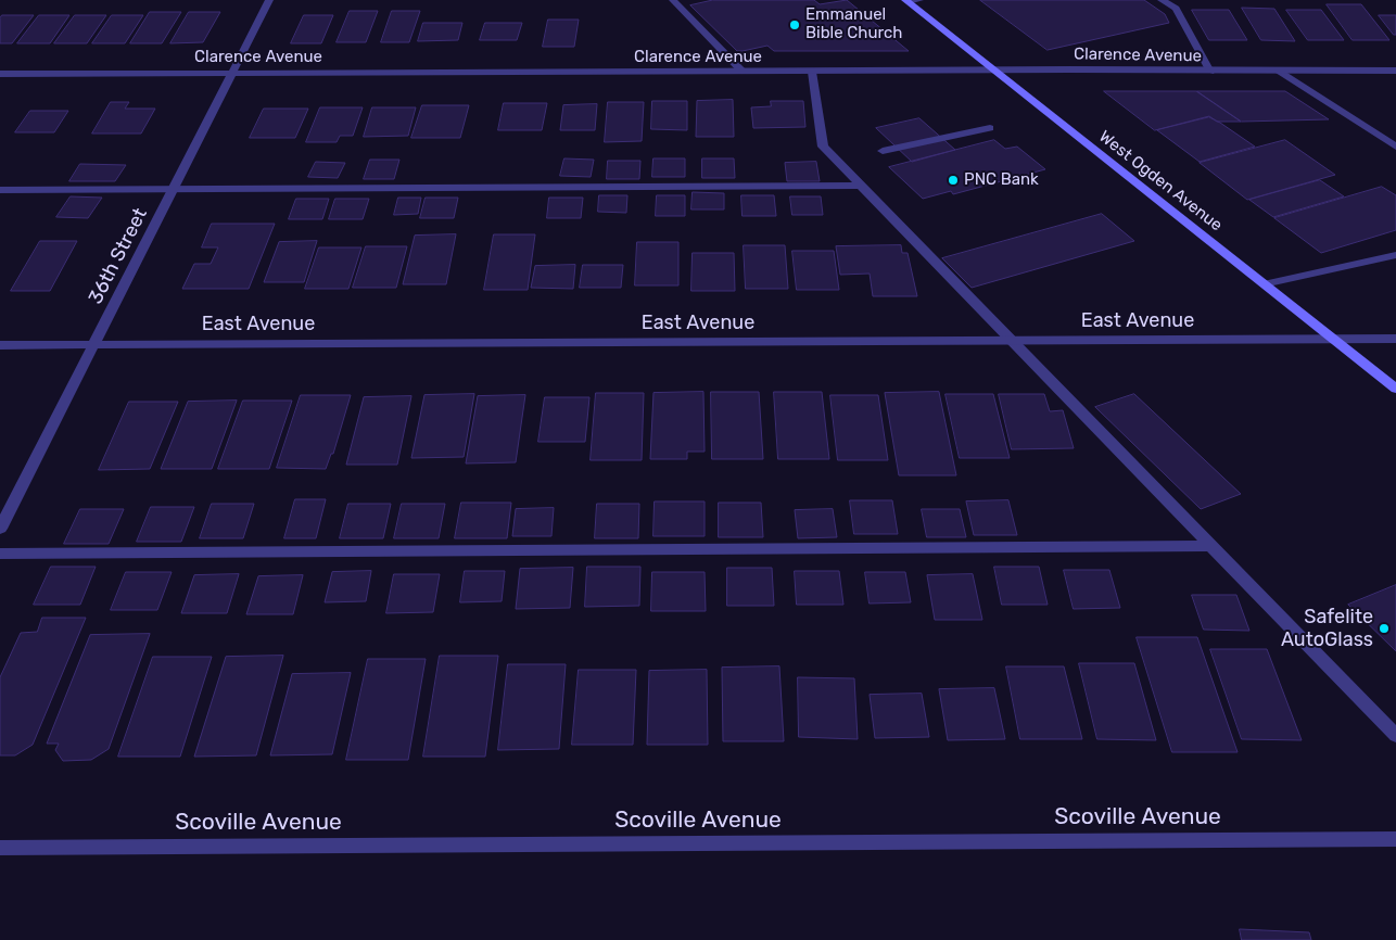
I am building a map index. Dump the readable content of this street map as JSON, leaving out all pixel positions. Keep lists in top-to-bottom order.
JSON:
{
  "streets": {
    "main road": ["West Ogden Avenue"],
    "street": [
      "Clarence Avenue",
      "36th Street",
      "East Avenue",
      "Scoville Avenue"
    ]
  },
  "crossings": [
    ["Clarence Avenue", "West Ogden Avenue"],
    ["Clarence Avenue", "36th Street"],
    ["West Ogden Avenue", "East Avenue"],
    ["36th Street", "East Avenue"]
  ],
  "places": ["Emmanuel Bible Church", "PNC Bank", "Safelite AutoGlass"]
}
